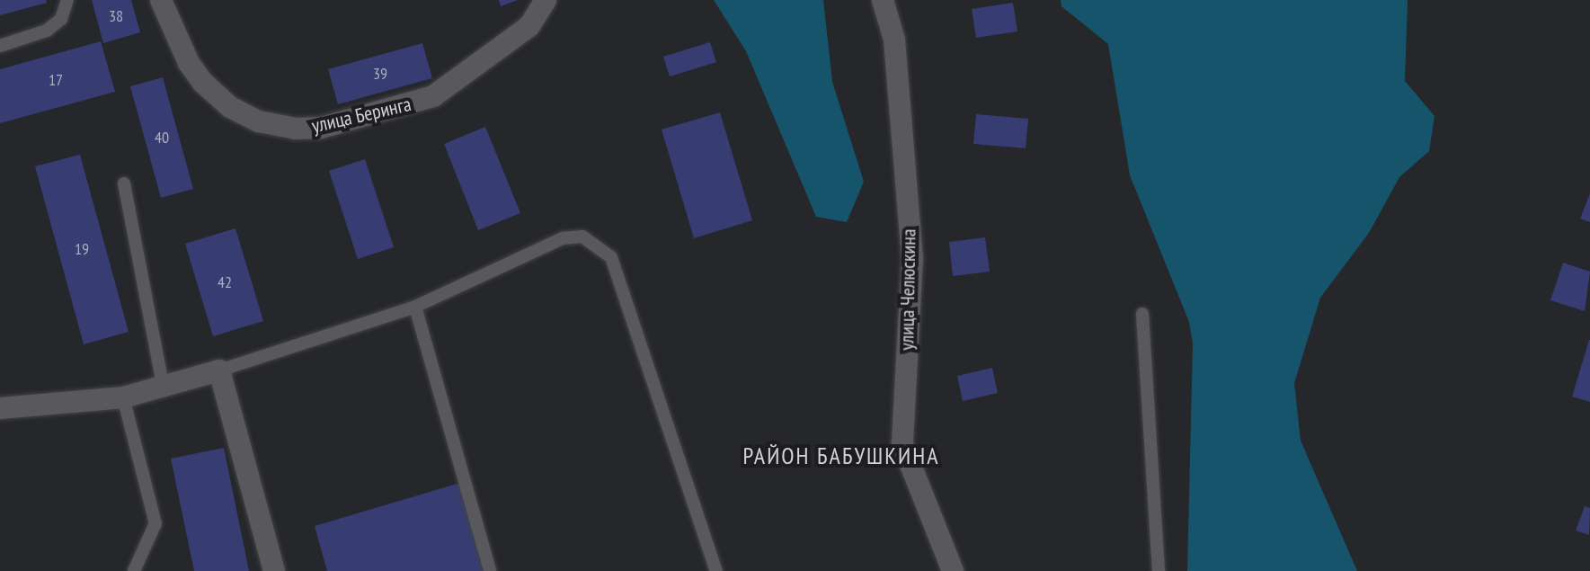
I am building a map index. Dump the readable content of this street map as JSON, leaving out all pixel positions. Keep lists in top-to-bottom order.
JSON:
{
  "streets": {
    "street": ["улица Беринга", "улица Челюскина"]
  },
  "districts": ["РАЙОН БАБУШКИНА"],
  "house_numbers": [
    "38",
    "39",
    "17",
    "40",
    "19",
    "42"
  ]
}
